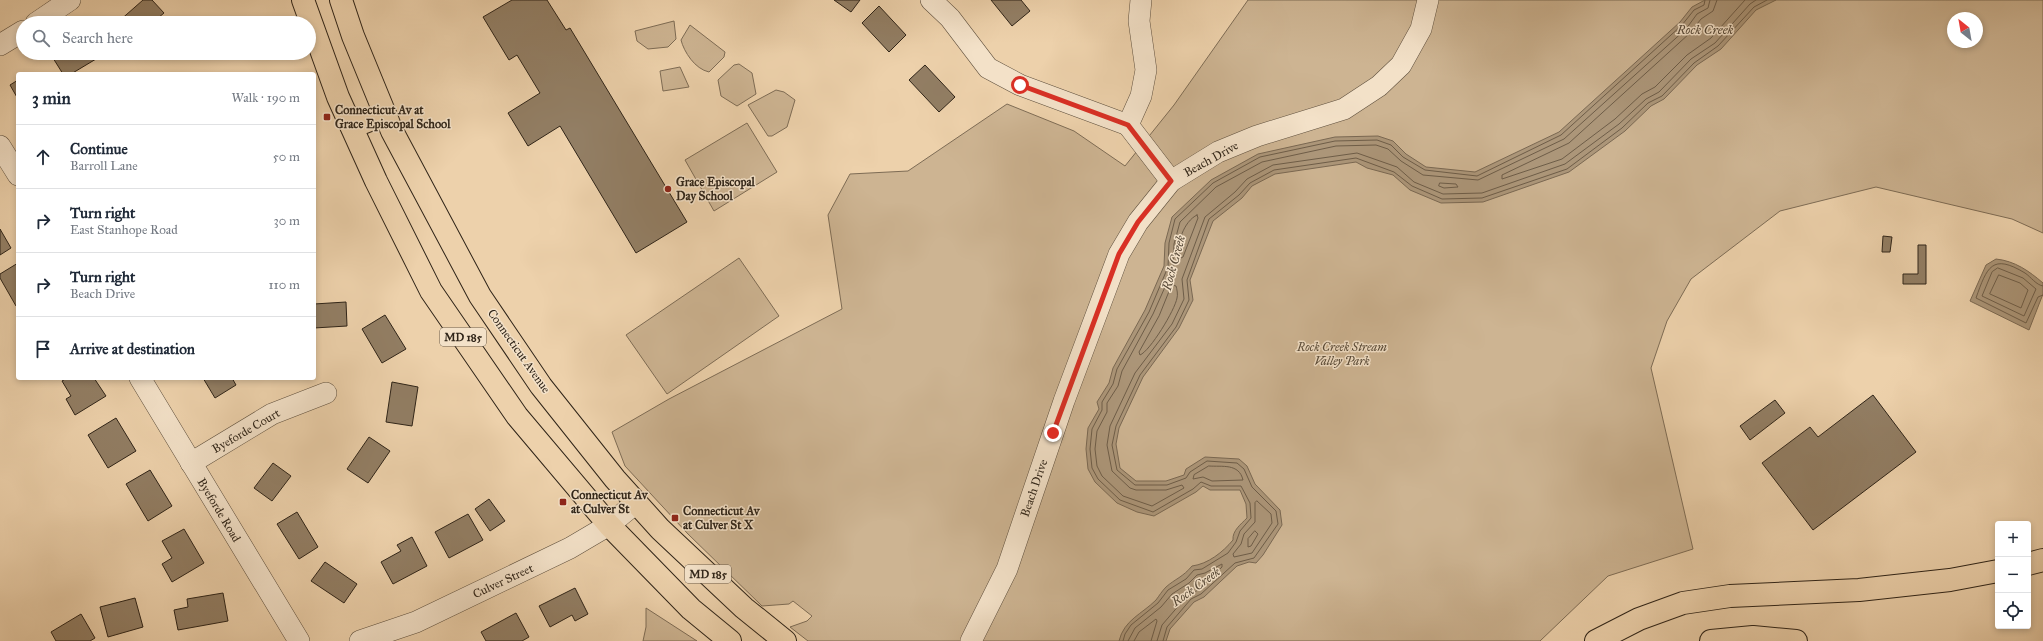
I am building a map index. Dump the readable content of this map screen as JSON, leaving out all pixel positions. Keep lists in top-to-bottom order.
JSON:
{
  "streets": {
    "main road": ["MD 185", "Connecticut Avenue"],
    "street": [
      "Beach Drive",
      "Byeforde Court",
      "Byeforde Road",
      "Culver Street"
    ]
  },
  "crossings": [
    ["MD 185", "Culver Street"],
    ["Connecticut Avenue", "Culver Street"],
    ["Byeforde Court", "Byeforde Road"]
  ],
  "water": ["Rock Creek"],
  "parks": ["Rock Creek Stream Valley Park"],
  "places": {
    "transit": ["Connecticut Av at Grace Episcopal School", "Connecticut Av at Culver St", "Connecticut Av at Culver St X"],
    "other": ["Grace Episcopal Day School"]
  },
  "north": "top left",
  "page": {
    "search": "Search here",
    "heading": ["3 min", "Walk · 190 m"],
    "list": [
      ["Continue", "Barroll Lane", "50 m"],
      ["Turn right", "East Stanhope Road", "30 m"],
      ["Turn right", "Beach Drive", "110 m"],
      "Arrive at destination"
    ],
    "map_buttons": ["+", "−"]
  }
}
